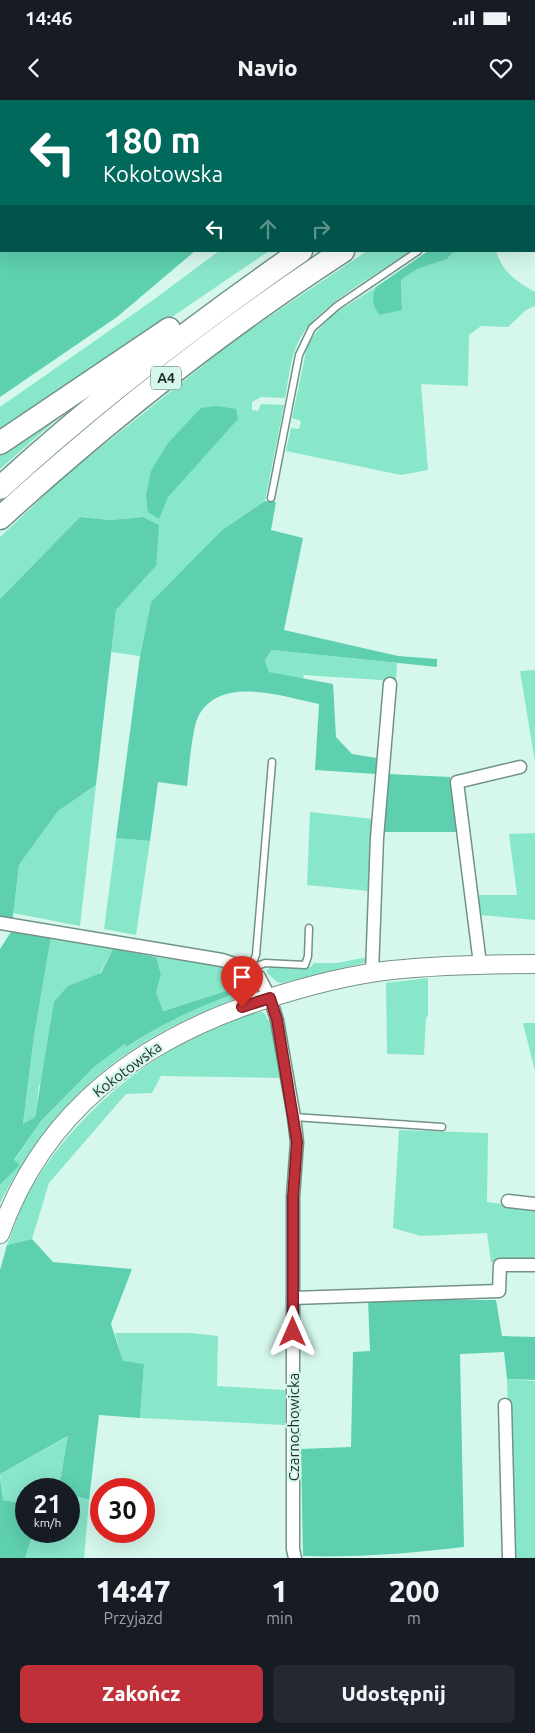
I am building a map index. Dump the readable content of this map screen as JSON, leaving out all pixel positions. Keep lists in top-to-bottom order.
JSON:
{
  "streets": {
    "highway": ["A4"],
    "street": ["Kokotowska", "Czarnochowicka"]
  },
  "crossings": [
    ["Kokotowska", "Czarnochowicka"]
  ],
  "page": {
    "status": "14:46",
    "header": "Navio",
    "turn": ["180 m", "Kokotowska"],
    "speed": "21 km/h",
    "limit": "30",
    "eta": [
      "14:47",
      "Przyjazd",
      "1",
      "min",
      "200",
      "m"
    ],
    "buttons": ["Zakończ", "Udostępnij"]
  }
}
